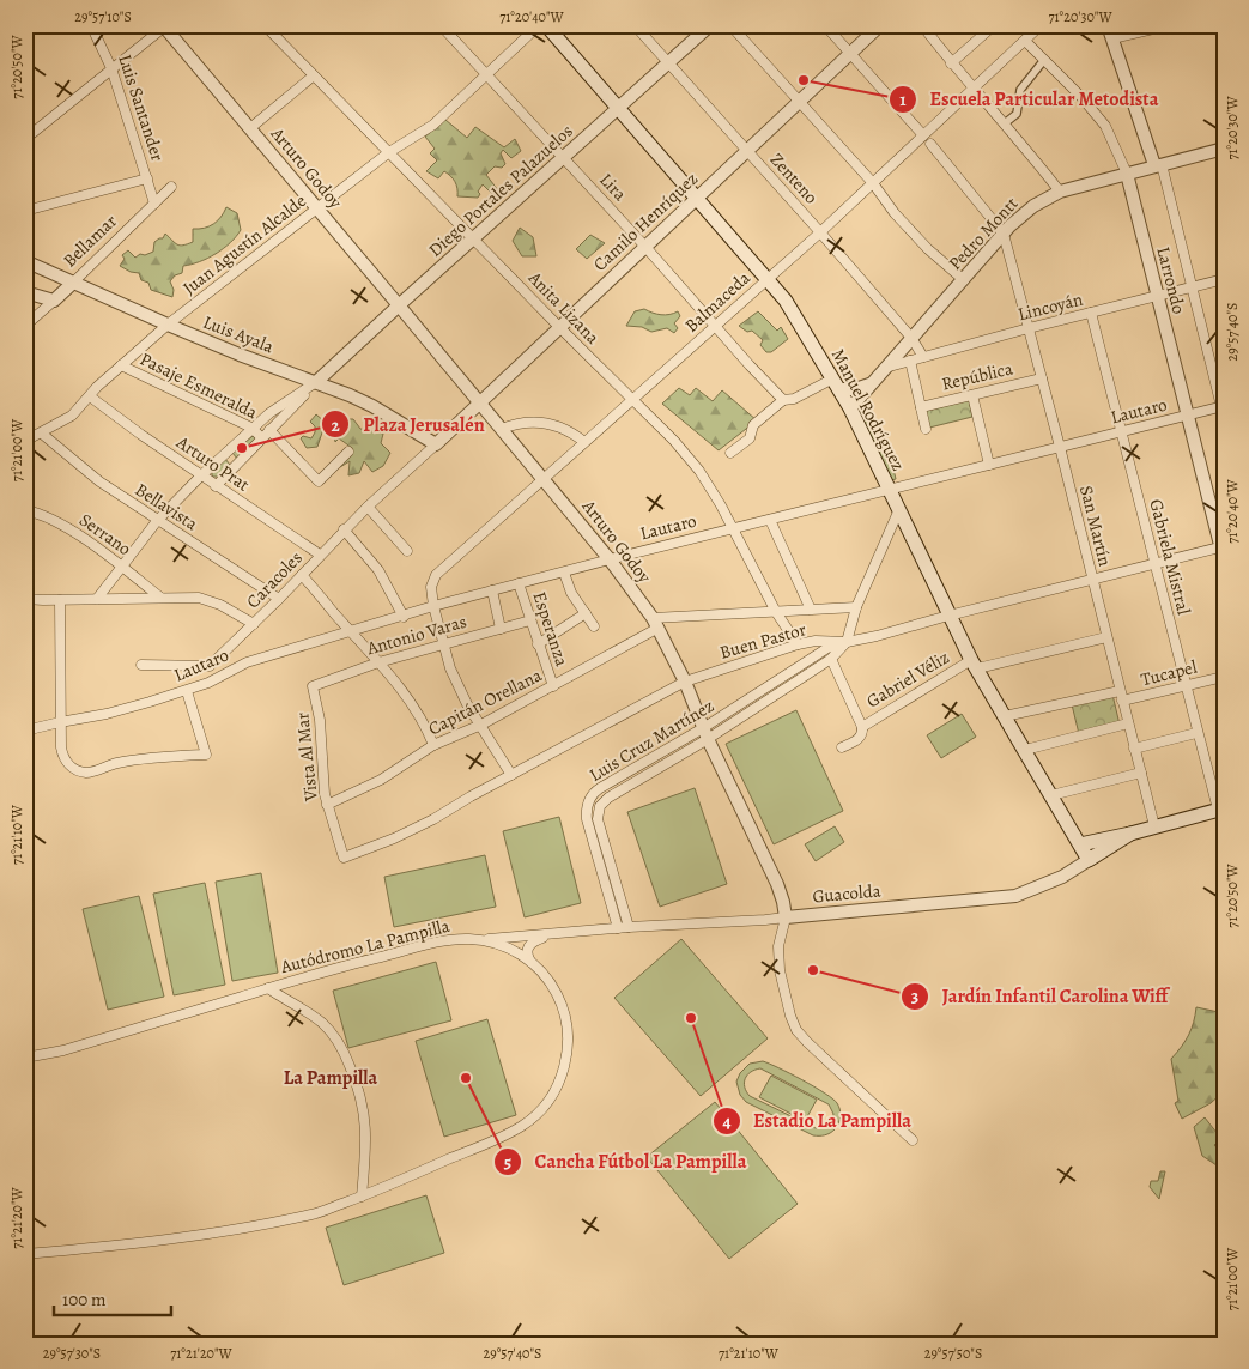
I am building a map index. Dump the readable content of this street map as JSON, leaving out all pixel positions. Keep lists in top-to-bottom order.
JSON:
{
  "streets": {
    "main road": ["Manuel Rodríguez", "Guacolda"],
    "street": [
      "Luis Santander",
      "Arturo Godoy",
      "Zenteno",
      "Lira",
      "Diego Portales Palazuelos",
      "Camilo Henríquez",
      "Pedro Montt",
      "Bellamar",
      "Juan Agustín Alcalde",
      "Larrondo",
      "Balmaceda",
      "Lincoyán",
      "Anita Lizana",
      "Luis Ayala",
      "República",
      "Pasaje Esmeralda",
      "Lautaro",
      "Arturo Prat",
      "Bellavista",
      "San Martín",
      "Serrano",
      "Gabriela Mistral",
      "Caracoles",
      "Esperanza",
      "Antonio Varas",
      "Buen Pastor",
      "Tucapel",
      "Gabriel Véliz",
      "Capitán Orellana",
      "Luis Cruz Martínez",
      "Vista Al Mar",
      "Autódromo La Pampilla"
    ]
  },
  "crossings": [
    ["Luis Santander", "Bellamar"],
    ["Arturo Godoy", "Diego Portales Palazuelos"],
    ["Arturo Godoy", "Camilo Henríquez"],
    ["Arturo Godoy", "Juan Agustín Alcalde"],
    ["Arturo Godoy", "Balmaceda"],
    ["Arturo Godoy", "Lautaro"],
    ["Arturo Godoy", "Buen Pastor"],
    ["Arturo Godoy", "Capitán Orellana"],
    ["Arturo Godoy", "Luis Cruz Martínez"],
    ["Arturo Godoy", "Guacolda"],
    ["Zenteno", "Diego Portales Palazuelos"],
    ["Zenteno", "Camilo Henríquez"],
    ["Zenteno", "Pedro Montt"],
    ["Zenteno", "Balmaceda"],
    ["Zenteno", "Lincoyán"],
    ["Lira", "Diego Portales Palazuelos"],
    ["Lira", "Camilo Henríquez"],
    ["Lira", "Juan Agustín Alcalde"],
    ["Lira", "Balmaceda"],
    ["Diego Portales Palazuelos", "Anita Lizana"],
    ["Diego Portales Palazuelos", "Luis Ayala"],
    ["Diego Portales Palazuelos", "Pasaje Esmeralda"],
    ["Diego Portales Palazuelos", "Manuel Rodríguez"],
    ["Diego Portales Palazuelos", "Arturo Prat"],
    ["Diego Portales Palazuelos", "Bellavista"],
    ["Diego Portales Palazuelos", "Serrano"],
    ["Diego Portales Palazuelos", "Caracoles"],
    ["Camilo Henríquez", "Anita Lizana"],
    ["Camilo Henríquez", "Luis Ayala"],
    ["Camilo Henríquez", "Manuel Rodríguez"],
    ["Camilo Henríquez", "Caracoles"],
    ["Pedro Montt", "Larrondo"],
    ["Pedro Montt", "Lincoyán"],
    ["Pedro Montt", "Manuel Rodríguez"],
    ["Pedro Montt", "San Martín"],
    ["Bellamar", "Luis Ayala"],
    ["Juan Agustín Alcalde", "Anita Lizana"],
    ["Juan Agustín Alcalde", "Luis Ayala"],
    ["Juan Agustín Alcalde", "Pasaje Esmeralda"],
    ["Juan Agustín Alcalde", "Arturo Prat"],
    ["Juan Agustín Alcalde", "Bellavista"],
    ["Larrondo", "Balmaceda"],
    ["Larrondo", "Lincoyán"],
    ["Larrondo", "Lautaro"],
    ["Larrondo", "Buen Pastor"],
    ["Balmaceda", "Anita Lizana"],
    ["Balmaceda", "Manuel Rodríguez"],
    ["Balmaceda", "Lautaro"],
    ["Lincoyán", "San Martín"],
    ["Lincoyán", "Gabriela Mistral"],
    ["Anita Lizana", "Lautaro"],
    ["Anita Lizana", "Buen Pastor"],
    ["Anita Lizana", "Capitán Orellana"],
    ["Luis Ayala", "Caracoles"],
    ["República", "San Martín"],
    ["Manuel Rodríguez", "Lautaro"],
    ["Manuel Rodríguez", "Buen Pastor"],
    ["Manuel Rodríguez", "Gabriel Véliz"],
    ["Manuel Rodríguez", "Luis Cruz Martínez"],
    ["Manuel Rodríguez", "Guacolda"],
    ["Lautaro", "San Martín"],
    ["Lautaro", "Gabriela Mistral"],
    ["Lautaro", "Esperanza"],
    ["Arturo Prat", "Caracoles"],
    ["Bellavista", "Caracoles"],
    ["San Martín", "Buen Pastor"],
    ["San Martín", "Tucapel"],
    ["San Martín", "Gabriel Véliz"],
    ["San Martín", "Guacolda"],
    ["Serrano", "Caracoles"],
    ["Gabriela Mistral", "Buen Pastor"],
    ["Gabriela Mistral", "Tucapel"],
    ["Gabriela Mistral", "Guacolda"],
    ["Esperanza", "Antonio Varas"],
    ["Esperanza", "Capitán Orellana"],
    ["Antonio Varas", "Vista Al Mar"],
    ["Buen Pastor", "Luis Cruz Martínez"],
    ["Buen Pastor", "Vista Al Mar"],
    ["Capitán Orellana", "Luis Cruz Martínez"],
    ["Capitán Orellana", "Vista Al Mar"],
    ["Luis Cruz Martínez", "Guacolda"],
    ["Guacolda", "Autódromo La Pampilla"]
  ],
  "districts": ["La Pampilla"],
  "places": [
    "Escuela Particular Metodista",
    "Plaza Jerusalén",
    "Jardín Infantil Carolina Wiff",
    "Estadio La Pampilla",
    "Cancha Fútbol La Pampilla"
  ],
  "scale_bar": "100 m",
  "coordinates": [
    "29°57'10\"S",
    "71°20'40\"W",
    "71°20'30\"W",
    "71°20'50\"W",
    "29°57'40\"S",
    "71°21'00\"W",
    "71°21'10\"W",
    "71°21'20\"W",
    "29°57'30\"S",
    "29°57'50\"S"
  ]
}
